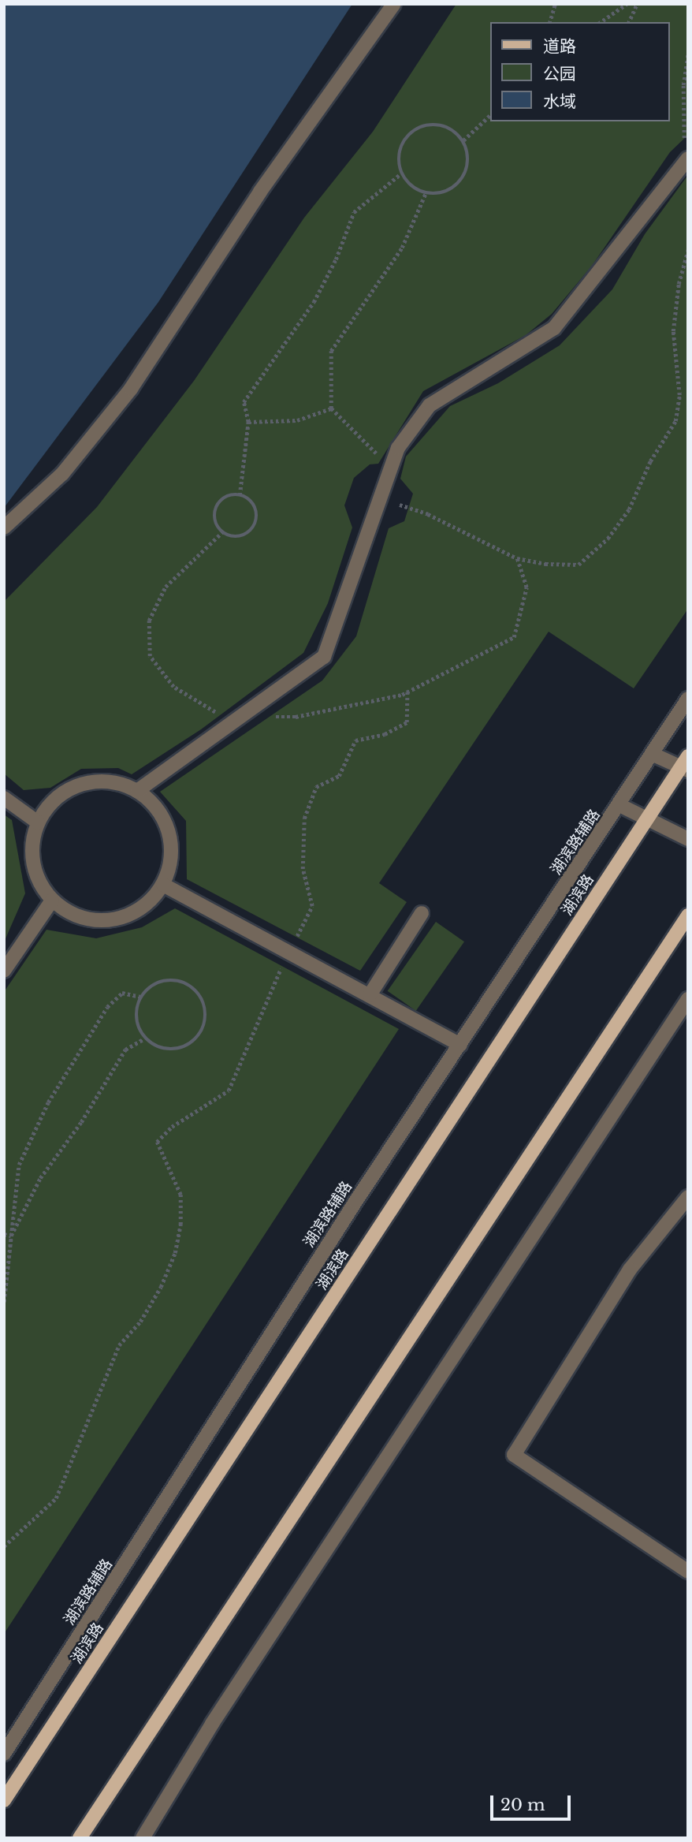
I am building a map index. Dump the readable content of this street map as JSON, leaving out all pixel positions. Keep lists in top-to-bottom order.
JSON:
{
  "streets": {
    "main road": ["湖滨路"],
    "street": ["湖滨路辅路"]
  },
  "legend": ["道路", "公园", "水域"],
  "scale_bar": "20 m"
}
